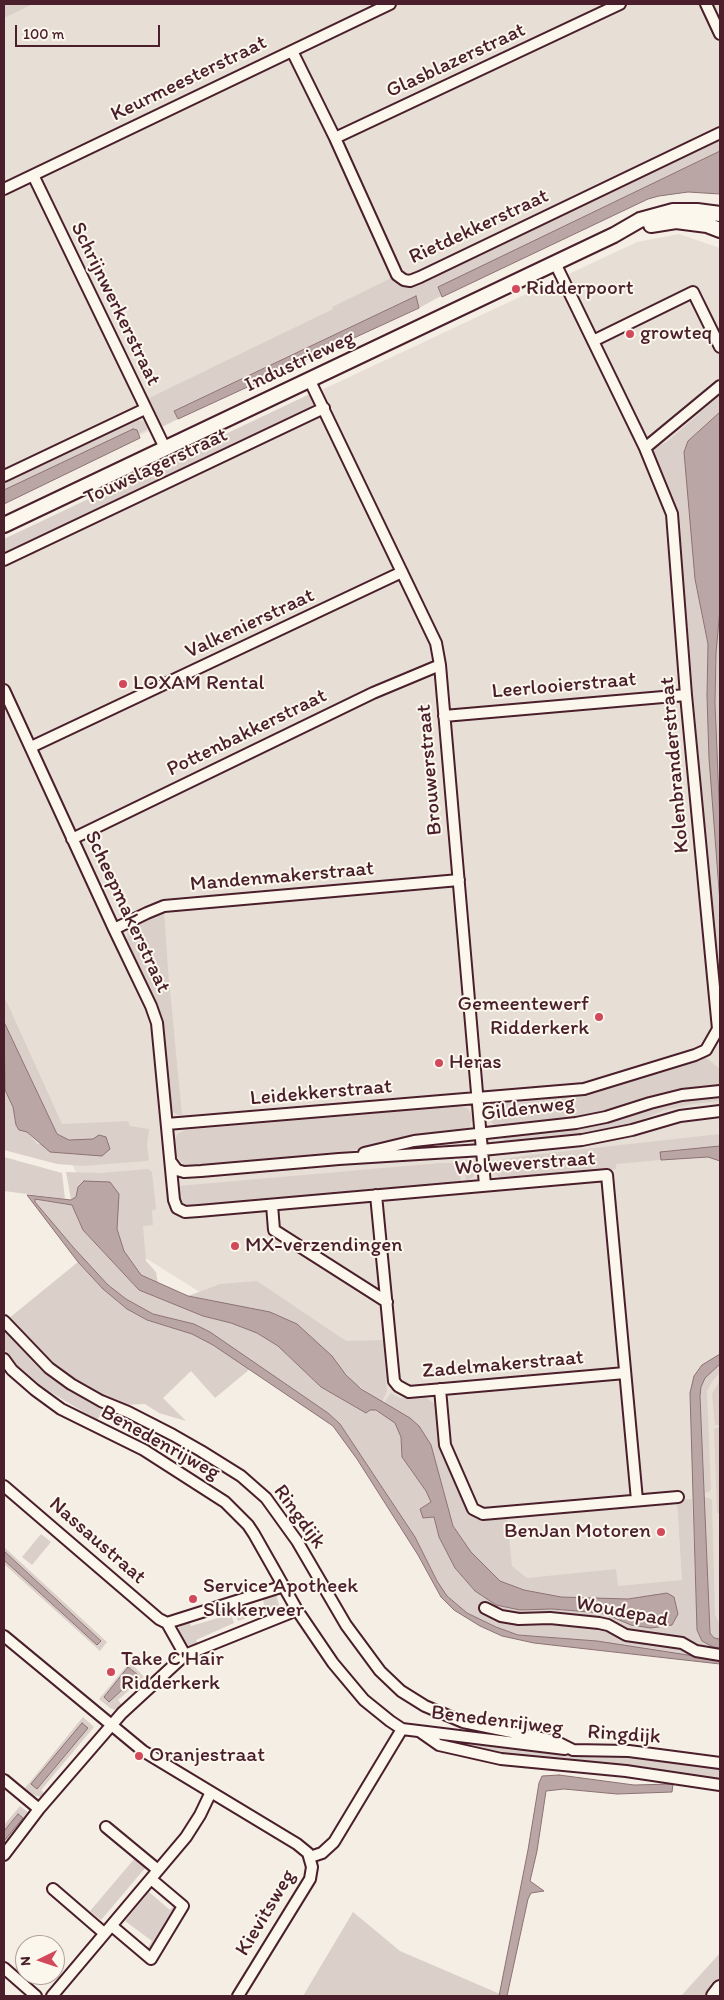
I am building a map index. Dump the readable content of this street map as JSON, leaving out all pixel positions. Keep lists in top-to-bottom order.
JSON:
{
  "streets": {
    "street": [
      "Glasblazerstraat",
      "Keurmeesterstraat",
      "Rietdekkerstraat",
      "Schrijnwerkerstraat",
      "Industrieweg",
      "Touwslagerstraat",
      "Valkenierstraat",
      "Leerlooierstraat",
      "Pottenbakkerstraat",
      "Kolenbranderstraat",
      "Brouwerstraat",
      "Mandenmakerstraat",
      "Scheepmakerstraat",
      "Leidekkerstraat",
      "Gildenweg",
      "Wolweverstraat",
      "Zadelmakerstraat",
      "Benedenrijweg",
      "Ringdijk",
      "Nassaustraat",
      "Woudepad",
      "Kievitsweg"
    ]
  },
  "crossings": [
    ["Glasblazerstraat", "Rietdekkerstraat"],
    ["Keurmeesterstraat", "Rietdekkerstraat"],
    ["Keurmeesterstraat", "Schrijnwerkerstraat"],
    ["Schrijnwerkerstraat", "Industrieweg"],
    ["Industrieweg", "Kolenbranderstraat"],
    ["Industrieweg", "Brouwerstraat"],
    ["Touwslagerstraat", "Brouwerstraat"],
    ["Valkenierstraat", "Brouwerstraat"],
    ["Valkenierstraat", "Scheepmakerstraat"],
    ["Leerlooierstraat", "Kolenbranderstraat"],
    ["Leerlooierstraat", "Brouwerstraat"],
    ["Pottenbakkerstraat", "Brouwerstraat"],
    ["Pottenbakkerstraat", "Scheepmakerstraat"],
    ["Kolenbranderstraat", "Brouwerstraat"],
    ["Kolenbranderstraat", "Leidekkerstraat"],
    ["Brouwerstraat", "Mandenmakerstraat"],
    ["Brouwerstraat", "Leidekkerstraat"],
    ["Brouwerstraat", "Gildenweg"],
    ["Brouwerstraat", "Wolweverstraat"],
    ["Mandenmakerstraat", "Scheepmakerstraat"],
    ["Scheepmakerstraat", "Leidekkerstraat"],
    ["Scheepmakerstraat", "Gildenweg"],
    ["Scheepmakerstraat", "Wolweverstraat"],
    ["Gildenweg", "Wolweverstraat"],
    ["Wolweverstraat", "Zadelmakerstraat"],
    ["Benedenrijweg", "Ringdijk"],
    ["Benedenrijweg", "Kievitsweg"]
  ],
  "places": [
    "Ridderpoort",
    "growteq",
    "LOXAM Rental",
    "Gemeentewerf Ridderkerk",
    "Heras",
    "MX-verzendingen",
    "BenJan Motoren",
    "Service Apotheek Slikkerveer",
    "Take C'Hair Ridderkerk",
    "Oranjestraat"
  ],
  "scale_bar": "100 m",
  "north": "left"
}
